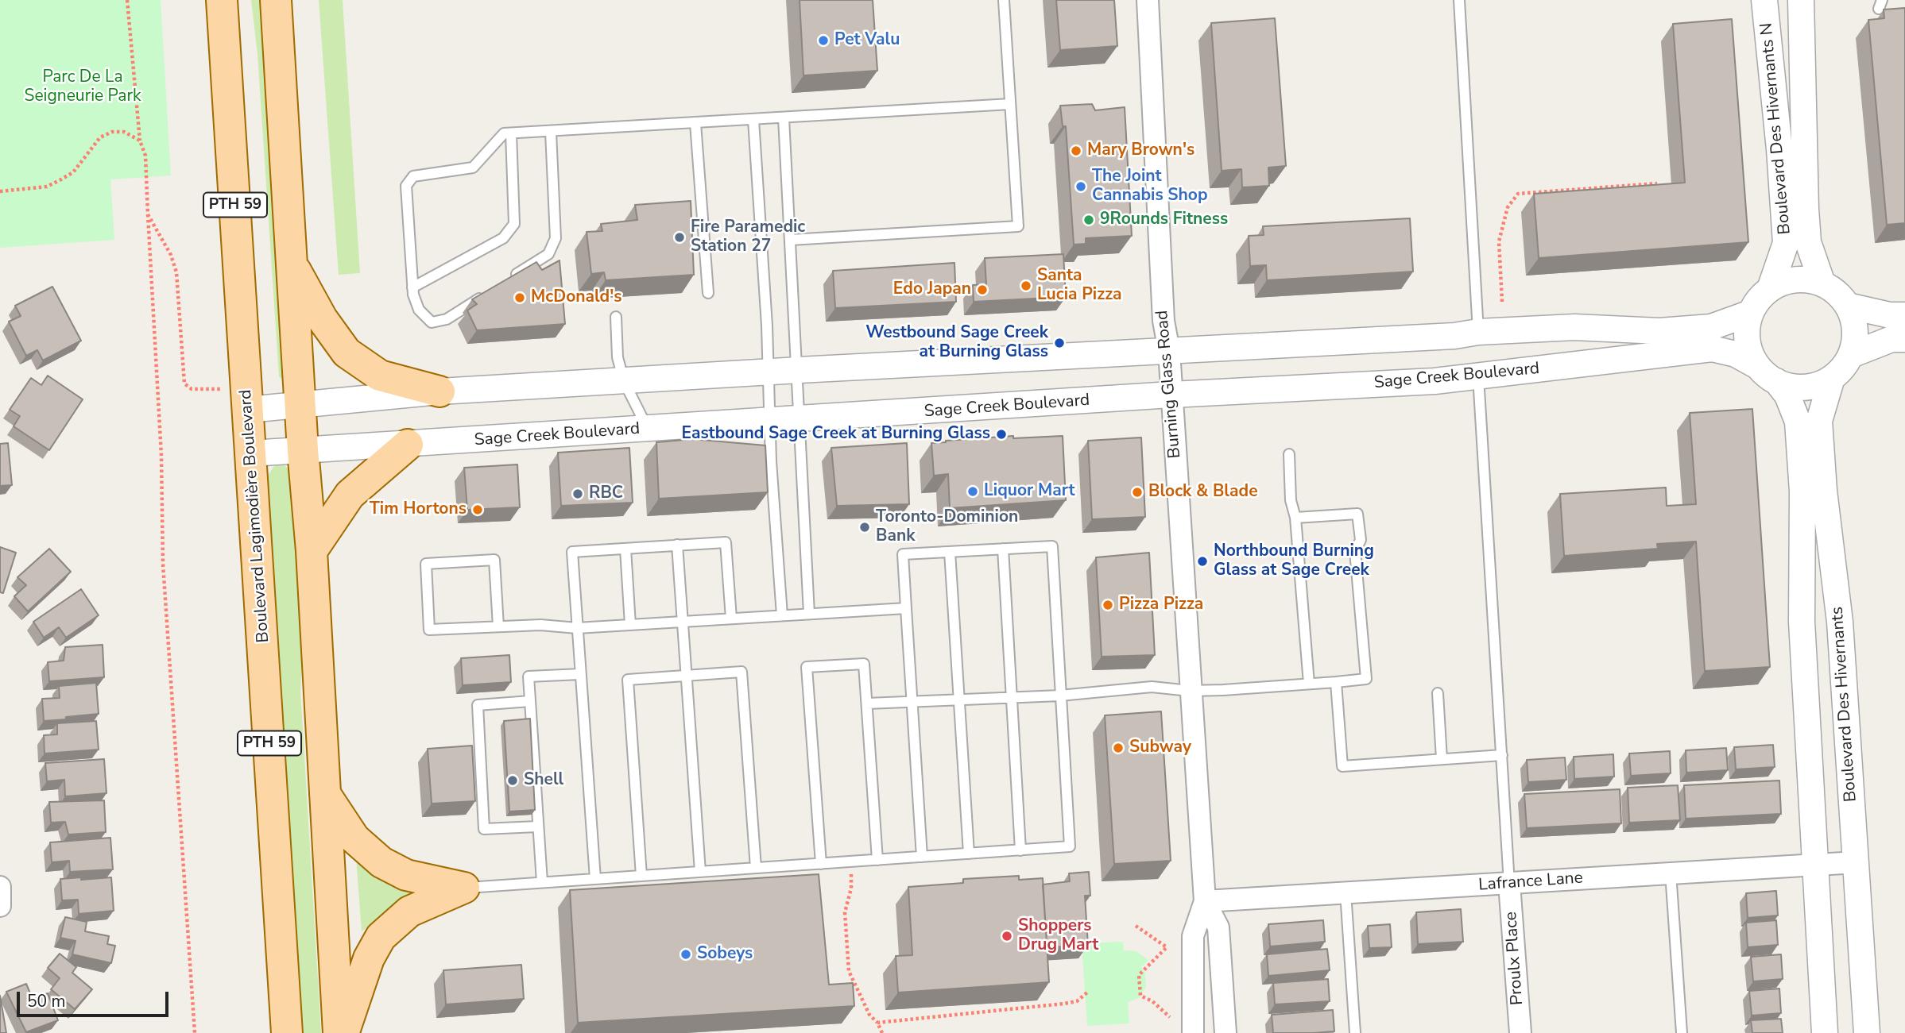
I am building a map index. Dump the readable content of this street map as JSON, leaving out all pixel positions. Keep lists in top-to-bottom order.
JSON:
{
  "streets": {
    "main road": ["PTH 59", "Boulevard Lagimodière Boulevard"],
    "street": [
      "Boulevard Des Hivernants N",
      "Sage Creek Boulevard",
      "Burning Glass Road",
      "Boulevard Des Hivernants",
      "Lafrance Lane",
      "Proulx Place"
    ]
  },
  "crossings": [
    ["Boulevard Des Hivernants N", "Sage Creek Boulevard"],
    ["Boulevard Des Hivernants N", "Boulevard Des Hivernants"],
    ["PTH 59", "Sage Creek Boulevard"],
    ["Sage Creek Boulevard", "Burning Glass Road"],
    ["Sage Creek Boulevard", "Boulevard Lagimodière Boulevard"],
    ["Sage Creek Boulevard", "Boulevard Des Hivernants"],
    ["Burning Glass Road", "Lafrance Lane"],
    ["Boulevard Des Hivernants", "Lafrance Lane"],
    ["Lafrance Lane", "Proulx Place"]
  ],
  "parks": ["Parc De La Seigneurie Park"],
  "places": [
    "Pet Valu",
    "Mary Brown's",
    "The Joint Cannabis Shop",
    "9Rounds Fitness",
    "Fire Paramedic Station 27",
    "Santa Lucia Pizza",
    "Edo Japan",
    "McDonald's",
    "Westbound Sage Creek at Burning Glass",
    "Eastbound Sage Creek at Burning Glass",
    "Liquor Mart",
    "Block & Blade",
    "RBC",
    "Tim Hortons",
    "Toronto-Dominion Bank",
    "Northbound Burning Glass at Sage Creek",
    "Pizza Pizza",
    "Subway",
    "Shell",
    "Shoppers Drug Mart",
    "Sobeys"
  ],
  "scale_bar": "50 m"
}
